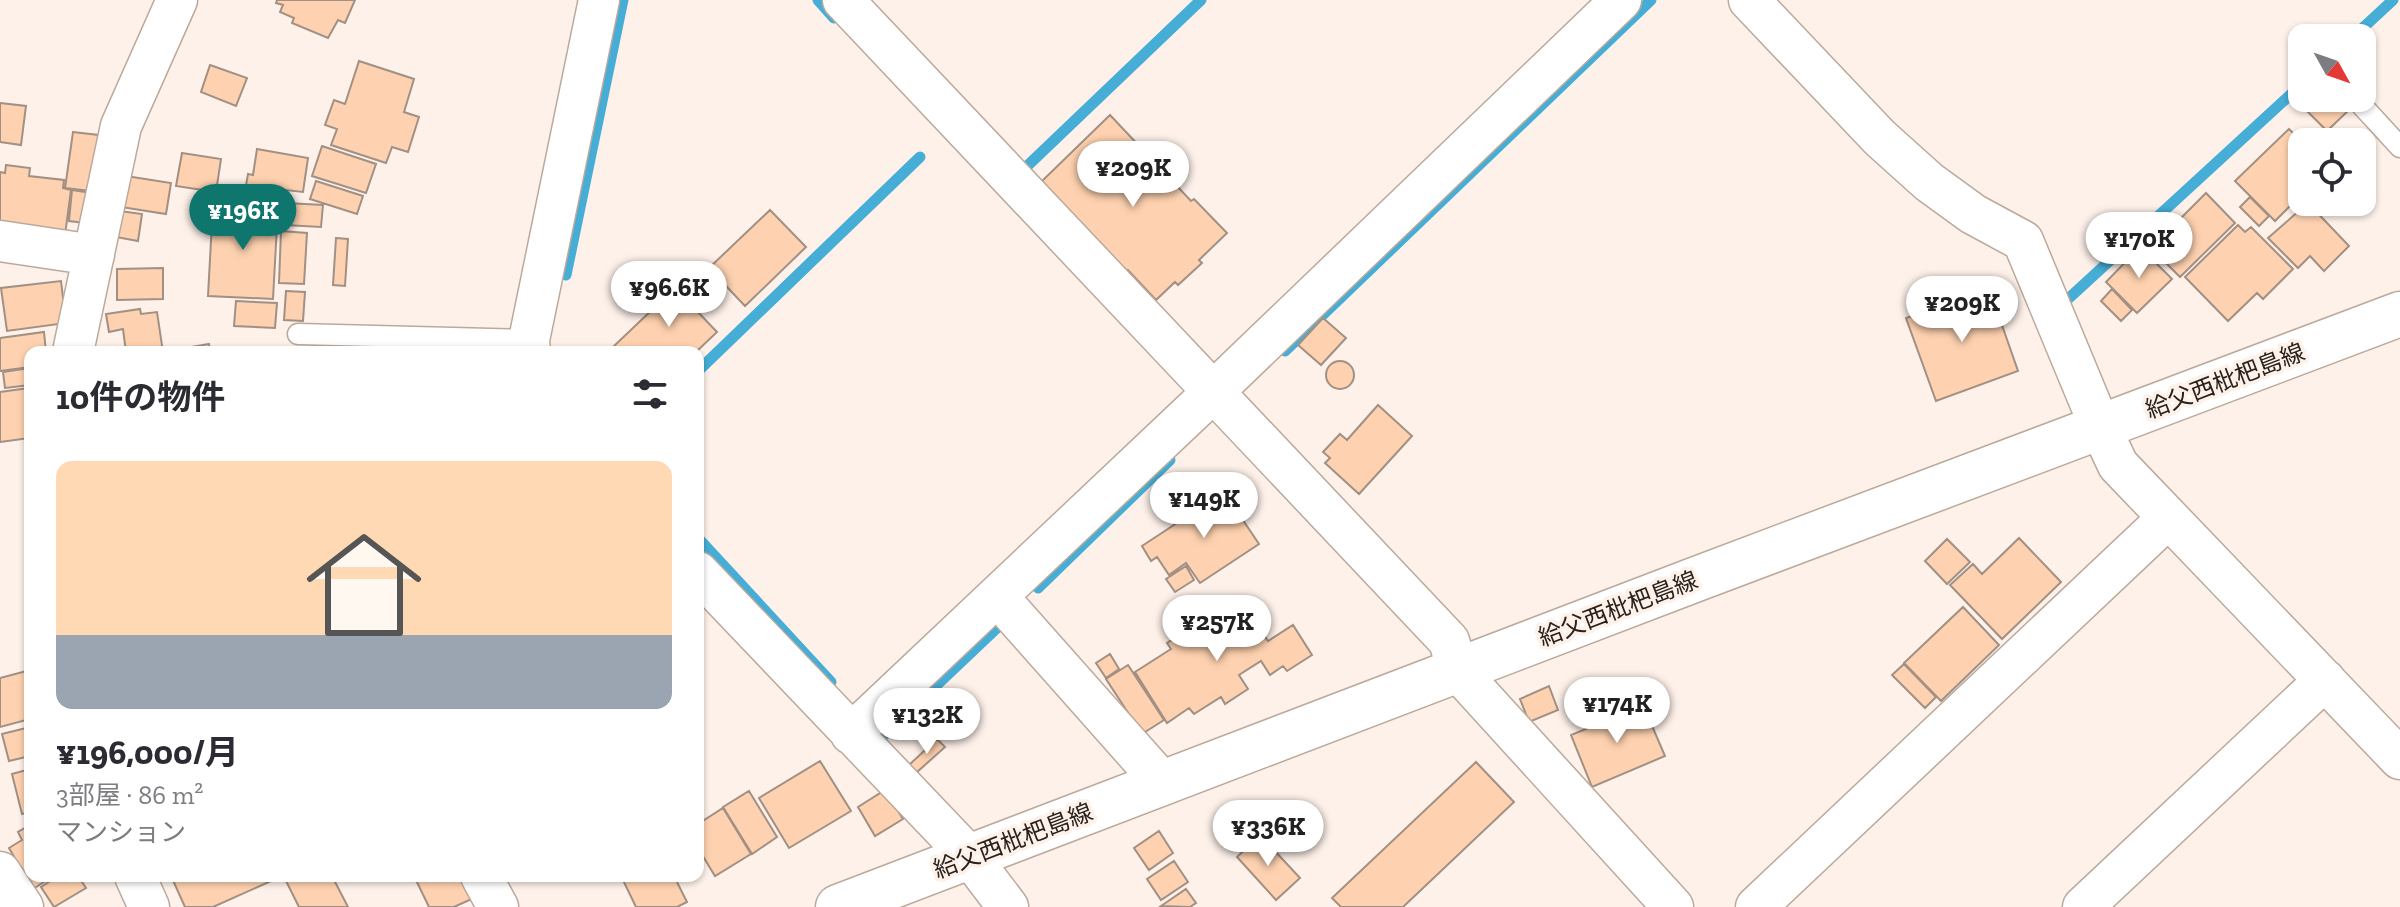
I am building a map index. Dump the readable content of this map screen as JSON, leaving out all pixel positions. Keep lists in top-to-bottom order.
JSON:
{
  "streets": {
    "main road": ["給父西枇杷島線"]
  },
  "north": "bottom right",
  "page": {
    "price": [
      "¥209K",
      "¥196K",
      "¥170K",
      "¥96.6K",
      "¥209K",
      "¥149K",
      "¥257K",
      "¥174K",
      "¥132K",
      "¥336K"
    ],
    "heading": "10件の物件",
    "list": [
      {
        "name": "¥196,000/月",
        "note": "3部屋 · 86 m² · マンション"
      }
    ]
  }
}
